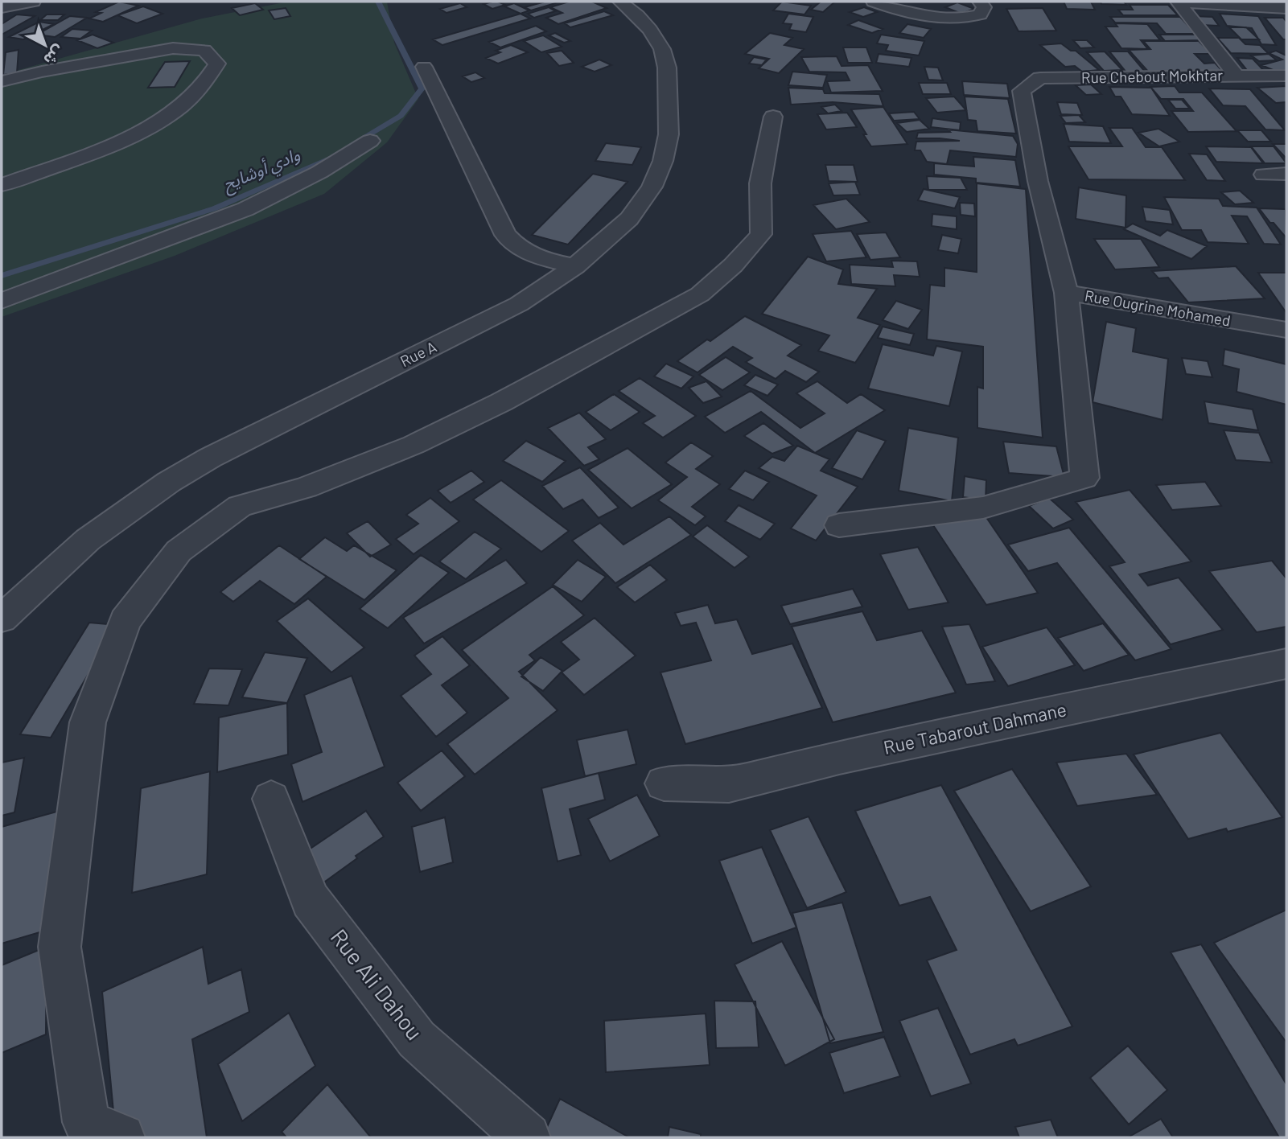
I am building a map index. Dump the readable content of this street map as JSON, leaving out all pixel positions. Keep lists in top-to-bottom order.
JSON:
{
  "streets": {
    "street": [
      "Rue Chebout Mokhtar",
      "Rue Ougrine Mohamed",
      "Rue A",
      "Rue Tabarout Dahmane",
      "Rue Ali Dahou"
    ]
  },
  "crossings": [
    ["Rue Chebout Mokhtar", "Rue Ougrine Mohamed"]
  ],
  "water": ["وادي أوشايح"],
  "north": "bottom right"
}
